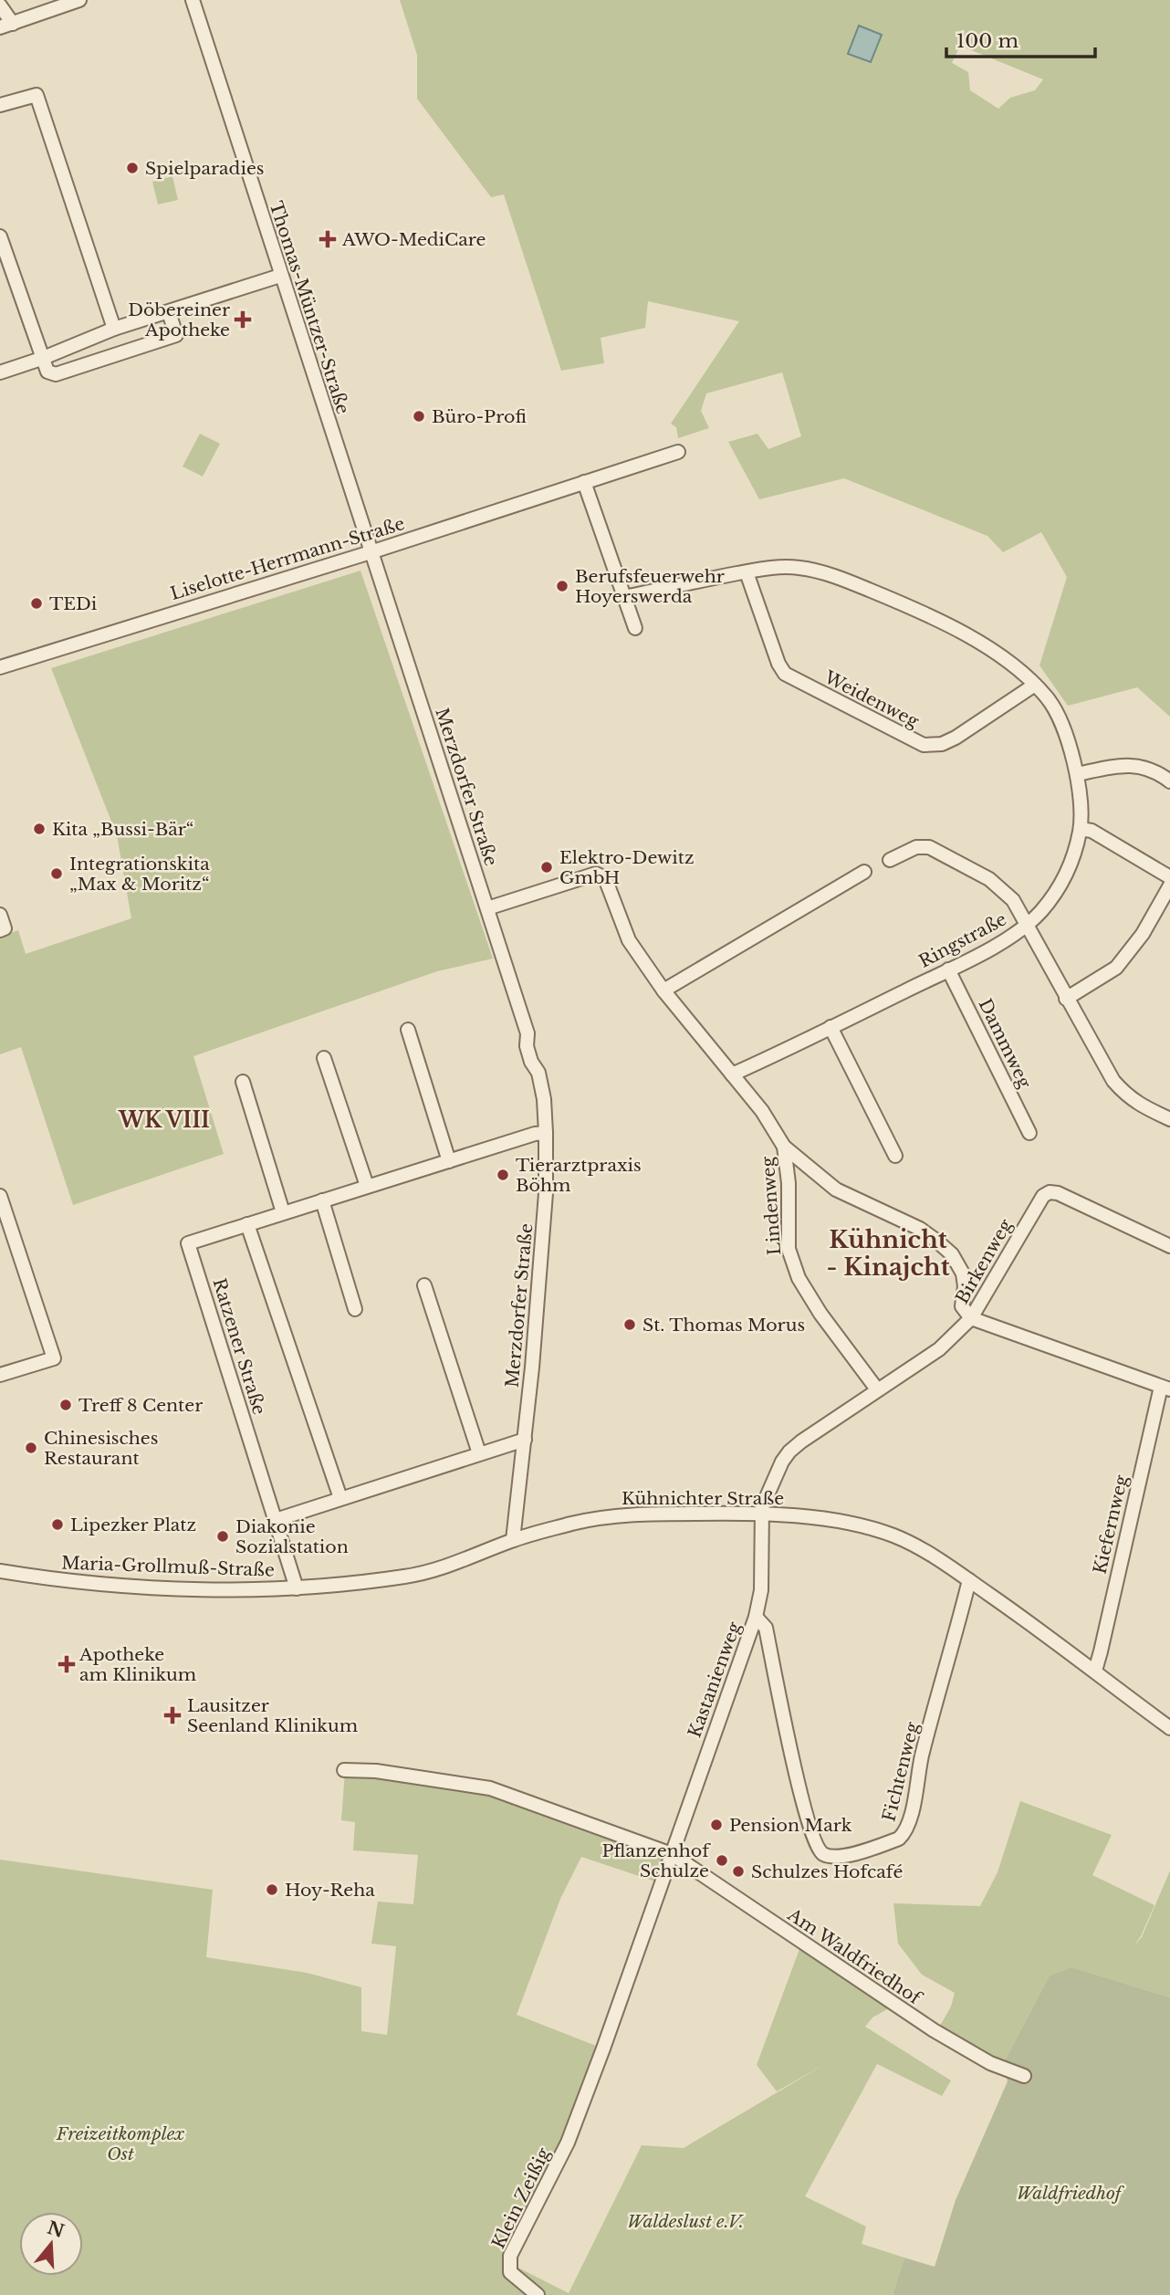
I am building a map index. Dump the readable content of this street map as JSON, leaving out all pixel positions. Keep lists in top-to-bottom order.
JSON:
{
  "streets": {
    "street": [
      "Thomas-Müntzer-Straße",
      "Liselotte-Herrmann-Straße",
      "Weidenweg",
      "Merzdorfer Straße",
      "Ringstraße",
      "Dammweg",
      "Lindenweg",
      "Birkenweg",
      "Ratzener Straße",
      "Kühnichter Straße",
      "Kiefernweg",
      "Maria-Grollmuß-Straße",
      "Kastanienweg",
      "Fichtenweg",
      "Am Waldfriedhof",
      "Klein Zeißig"
    ]
  },
  "crossings": [
    ["Thomas-Müntzer-Straße", "Liselotte-Herrmann-Straße"],
    ["Thomas-Müntzer-Straße", "Merzdorfer Straße"],
    ["Liselotte-Herrmann-Straße", "Merzdorfer Straße"],
    ["Weidenweg", "Ringstraße"],
    ["Merzdorfer Straße", "Lindenweg"],
    ["Merzdorfer Straße", "Ratzener Straße"],
    ["Merzdorfer Straße", "Kühnichter Straße"],
    ["Ringstraße", "Dammweg"],
    ["Ringstraße", "Lindenweg"],
    ["Lindenweg", "Birkenweg"],
    ["Birkenweg", "Kiefernweg"],
    ["Ratzener Straße", "Kühnichter Straße"],
    ["Ratzener Straße", "Maria-Grollmuß-Straße"],
    ["Kühnichter Straße", "Kiefernweg"],
    ["Kühnichter Straße", "Maria-Grollmuß-Straße"],
    ["Kühnichter Straße", "Kastanienweg"],
    ["Kühnichter Straße", "Fichtenweg"],
    ["Kastanienweg", "Fichtenweg"],
    ["Kastanienweg", "Am Waldfriedhof"],
    ["Kastanienweg", "Klein Zeißig"]
  ],
  "districts": ["WK VIII", "Kühnicht - Kinajcht"],
  "parks": ["Freizeitkomplex Ost", "Waldfriedhof", "Waldeslust e.V."],
  "places": {
    "other": [
      "Spielparadies",
      "Büro-Profi",
      "Berufsfeuerwehr Hoyerswerda",
      "TEDi",
      "Kita „Bussi-Bär“",
      "Elektro-Dewitz GmbH",
      "Integrationskita „Max & Moritz“",
      "Tierarztpraxis Böhm",
      "St. Thomas Morus",
      "Treff 8 Center",
      "Chinesisches Restaurant",
      "Lipezker Platz",
      "Diakonie Sozialstation",
      "Pension Mark",
      "Pflanzenhof Schulze",
      "Schulzes Hofcafé",
      "Hoy-Reha"
    ],
    "health": [
      "AWO-MediCare",
      "Döbereiner Apotheke",
      "Apotheke am Klinikum",
      "Lausitzer Seenland Klinikum"
    ]
  },
  "scale_bar": "100 m",
  "north": "top"
}
